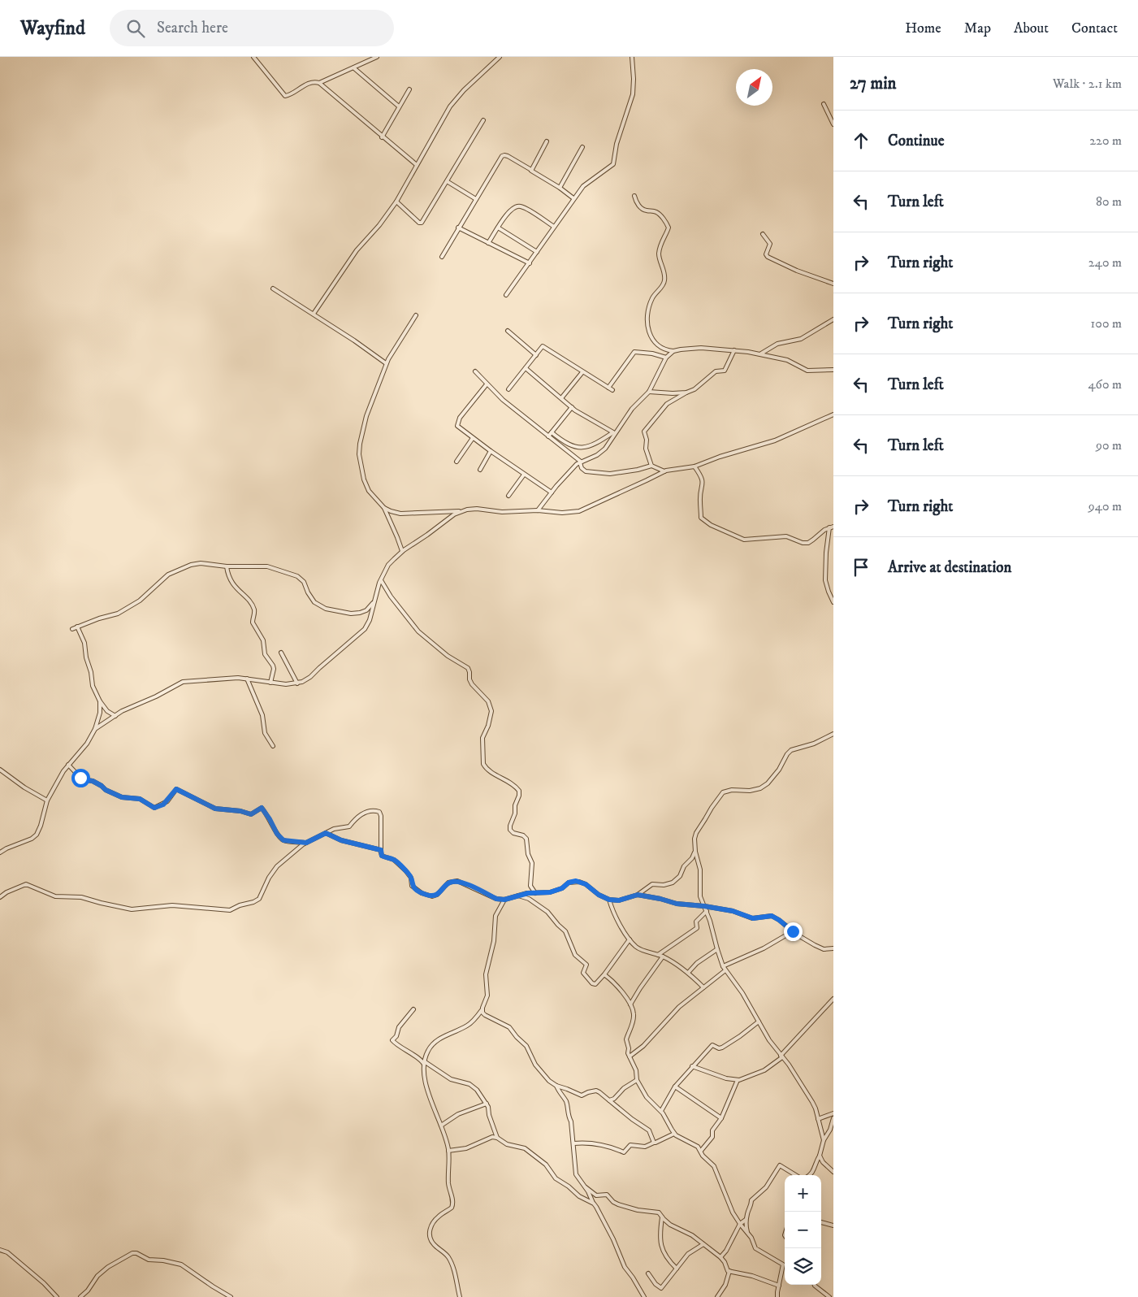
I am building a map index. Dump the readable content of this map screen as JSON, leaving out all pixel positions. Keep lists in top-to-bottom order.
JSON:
{
  "north": "top right",
  "page": {
    "header": "Wayfind",
    "search": "Search here",
    "nav": [
      "Home",
      "Map",
      "About",
      "Contact"
    ],
    "heading": ["27 min", "Walk · 2.1 km"],
    "list": [
      ["Continue", "220 m"],
      ["Turn left", "80 m"],
      ["Turn right", "240 m"],
      ["Turn right", "100 m"],
      ["Turn left", "460 m"],
      ["Turn left", "90 m"],
      ["Turn right", "940 m"],
      "Arrive at destination"
    ],
    "map_buttons": ["+", "−"]
  }
}
